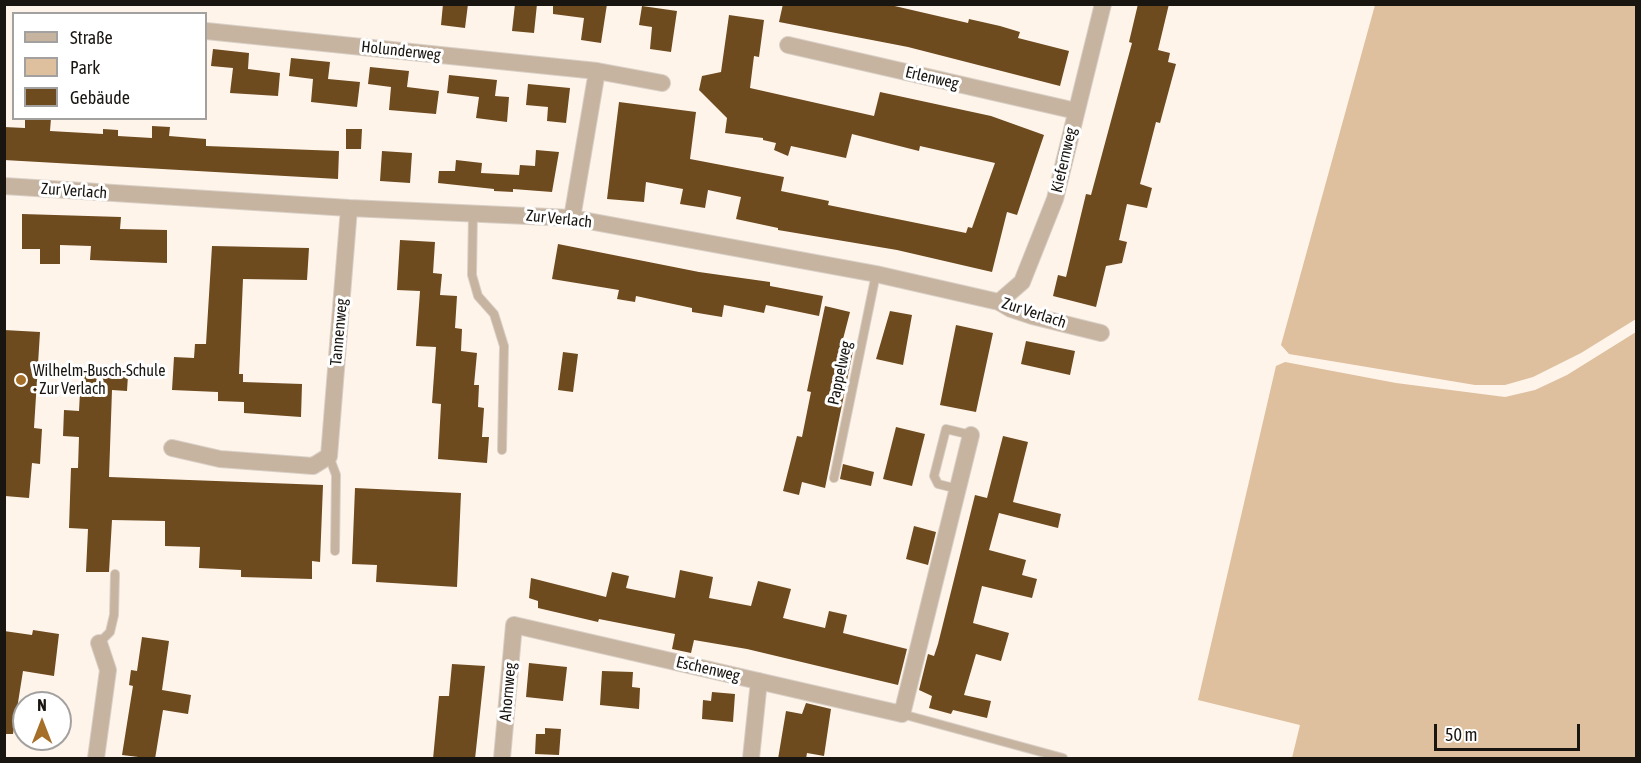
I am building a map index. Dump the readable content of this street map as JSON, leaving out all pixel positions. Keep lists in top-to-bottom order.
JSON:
{
  "streets": {
    "street": [
      "Holunderweg",
      "Erlenweg",
      "Kiefernweg",
      "Zur Verlach",
      "Tannenweg",
      "Eschenweg",
      "Ahornweg"
    ],
    "lane": ["Pappelweg"]
  },
  "crossings": [
    ["Erlenweg", "Kiefernweg"],
    ["Kiefernweg", "Zur Verlach"],
    ["Zur Verlach", "Tannenweg"],
    ["Zur Verlach", "Pappelweg"],
    ["Eschenweg", "Ahornweg"]
  ],
  "places": ["Wilhelm-Busch-Schule - Zur Verlach"],
  "legend": ["Straße", "Park", "Gebäude"],
  "scale_bar": "50 m",
  "north": "top"
}
